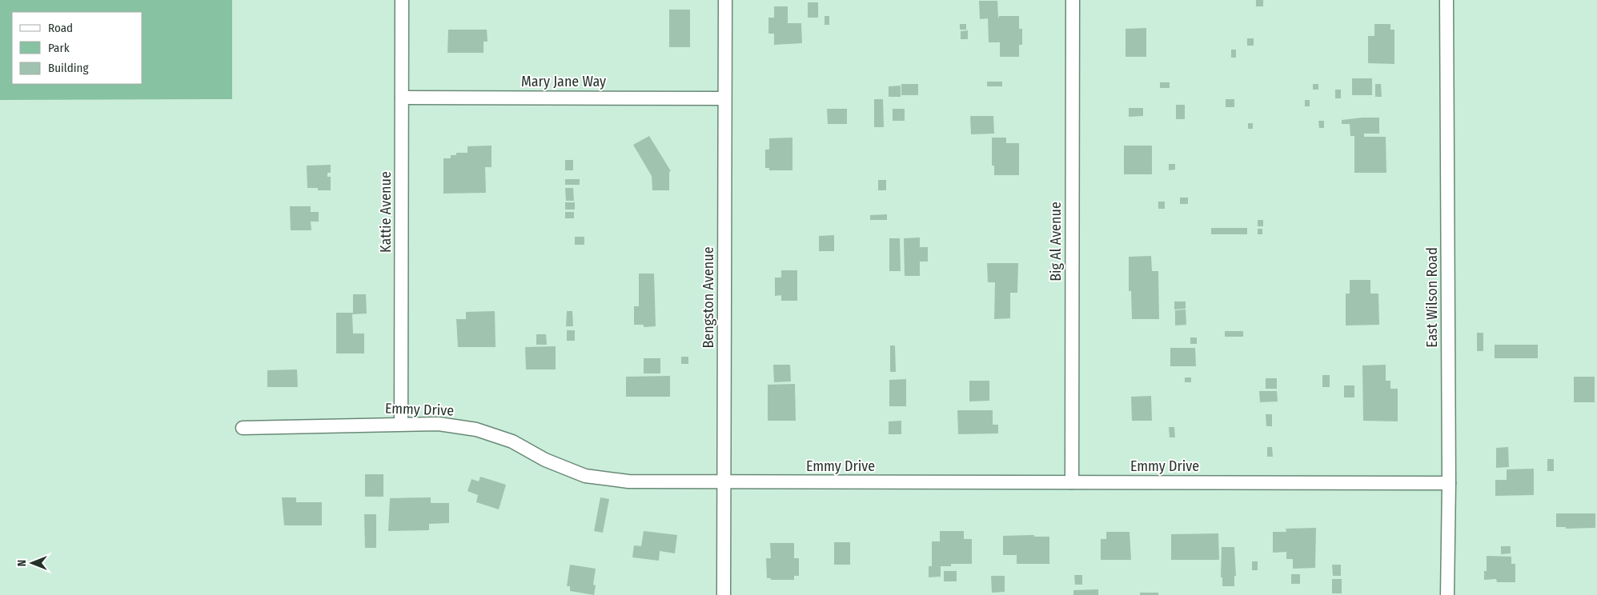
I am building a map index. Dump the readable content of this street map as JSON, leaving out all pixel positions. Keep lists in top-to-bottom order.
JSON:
{
  "streets": {
    "street": [
      "Mary Jane Way",
      "Kattie Avenue",
      "Big Al Avenue",
      "Bengston Avenue",
      "East Wilson Road",
      "Emmy Drive"
    ]
  },
  "crossings": [
    ["Mary Jane Way", "Kattie Avenue"],
    ["Mary Jane Way", "Bengston Avenue"],
    ["Kattie Avenue", "Emmy Drive"],
    ["Big Al Avenue", "Emmy Drive"],
    ["Bengston Avenue", "Emmy Drive"],
    ["East Wilson Road", "Emmy Drive"]
  ],
  "legend": ["Road", "Park", "Building"],
  "north": "left"
}
